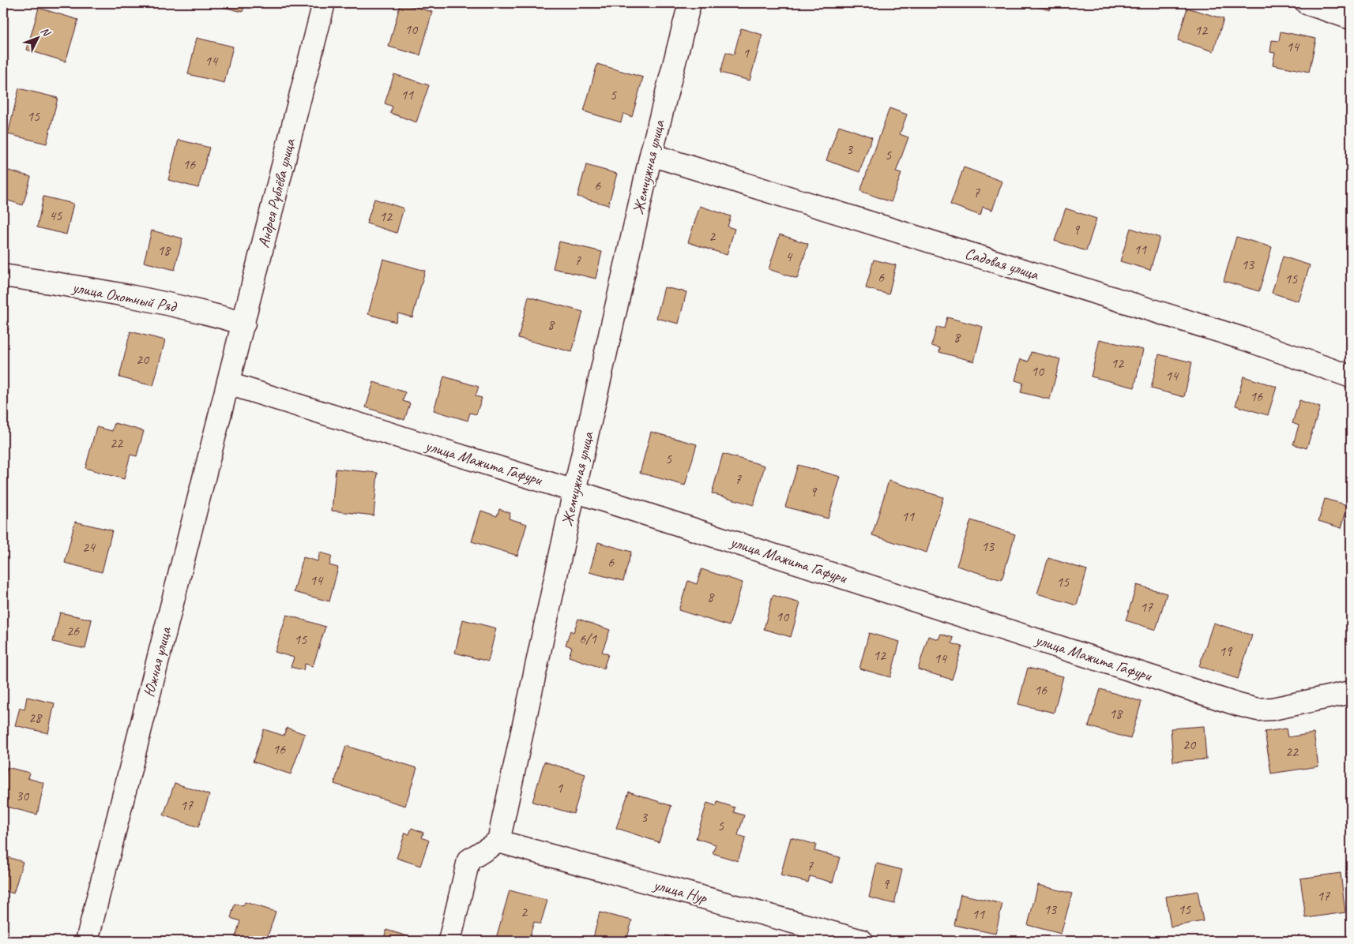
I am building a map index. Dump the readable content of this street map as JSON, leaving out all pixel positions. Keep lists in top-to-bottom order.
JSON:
{
  "streets": {
    "street": [
      "Жемчужная улица",
      "Андрея Рублёва улица",
      "Садовая улица",
      "улица Охотный Ряд",
      "улица Мажита Гафури",
      "Южная улица",
      "улица Нур"
    ]
  },
  "crossings": [
    ["Жемчужная улица", "Садовая улица"],
    ["Жемчужная улица", "улица Мажита Гафури"],
    ["Жемчужная улица", "улица Нур"],
    ["Андрея Рублёва улица", "улица Охотный Ряд"],
    ["Андрея Рублёва улица", "улица Мажита Гафури"],
    ["Андрея Рублёва улица", "Южная улица"],
    ["улица Мажита Гафури", "Южная улица"]
  ],
  "house_numbers": [
    "10",
    "12",
    "14",
    "1",
    "14",
    "11",
    "5",
    "15",
    "3",
    "5",
    "16",
    "6",
    "7",
    "45",
    "12",
    "9",
    "2",
    "11",
    "18",
    "4",
    "7",
    "13",
    "6",
    "15",
    "8",
    "8",
    "20",
    "12",
    "10",
    "14",
    "16",
    "22",
    "5",
    "7",
    "9",
    "11",
    "13",
    "24",
    "6",
    "14",
    "15",
    "8",
    "17",
    "10",
    "26",
    "6/1",
    "15",
    "19",
    "12",
    "14",
    "16",
    "18",
    "28",
    "20",
    "16",
    "22",
    "1",
    "30",
    "17",
    "3",
    "5",
    "7",
    "9",
    "17",
    "13",
    "15",
    "2",
    "11"
  ],
  "north": "top right"
}
